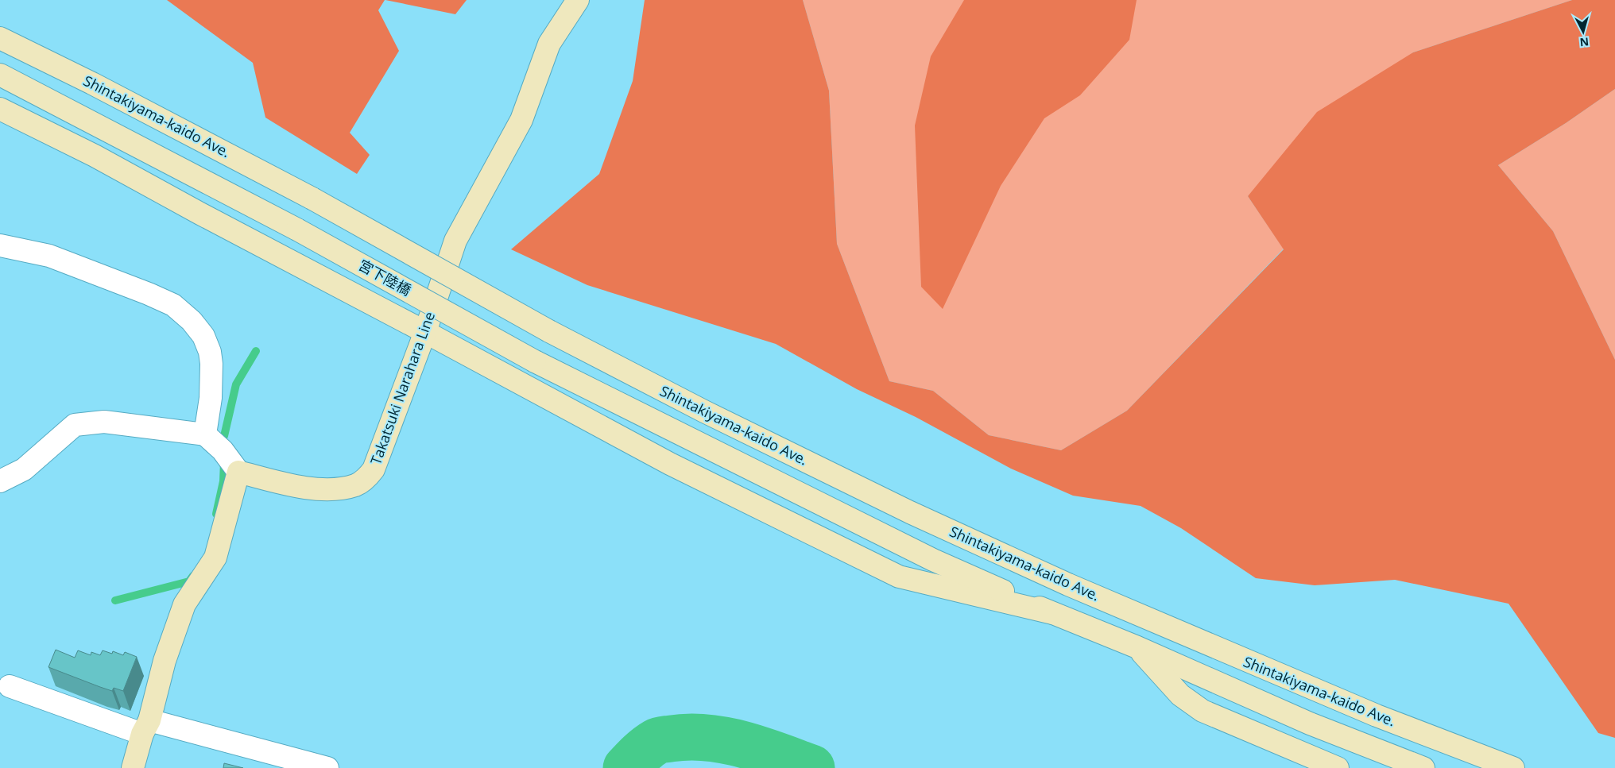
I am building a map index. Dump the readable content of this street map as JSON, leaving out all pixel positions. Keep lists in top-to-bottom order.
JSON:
{
  "streets": {
    "main road": ["Shintakiyama-kaido Ave.", "宮下陸橋", "Takatsuki Narahara Line"]
  },
  "north": "bottom"
}
